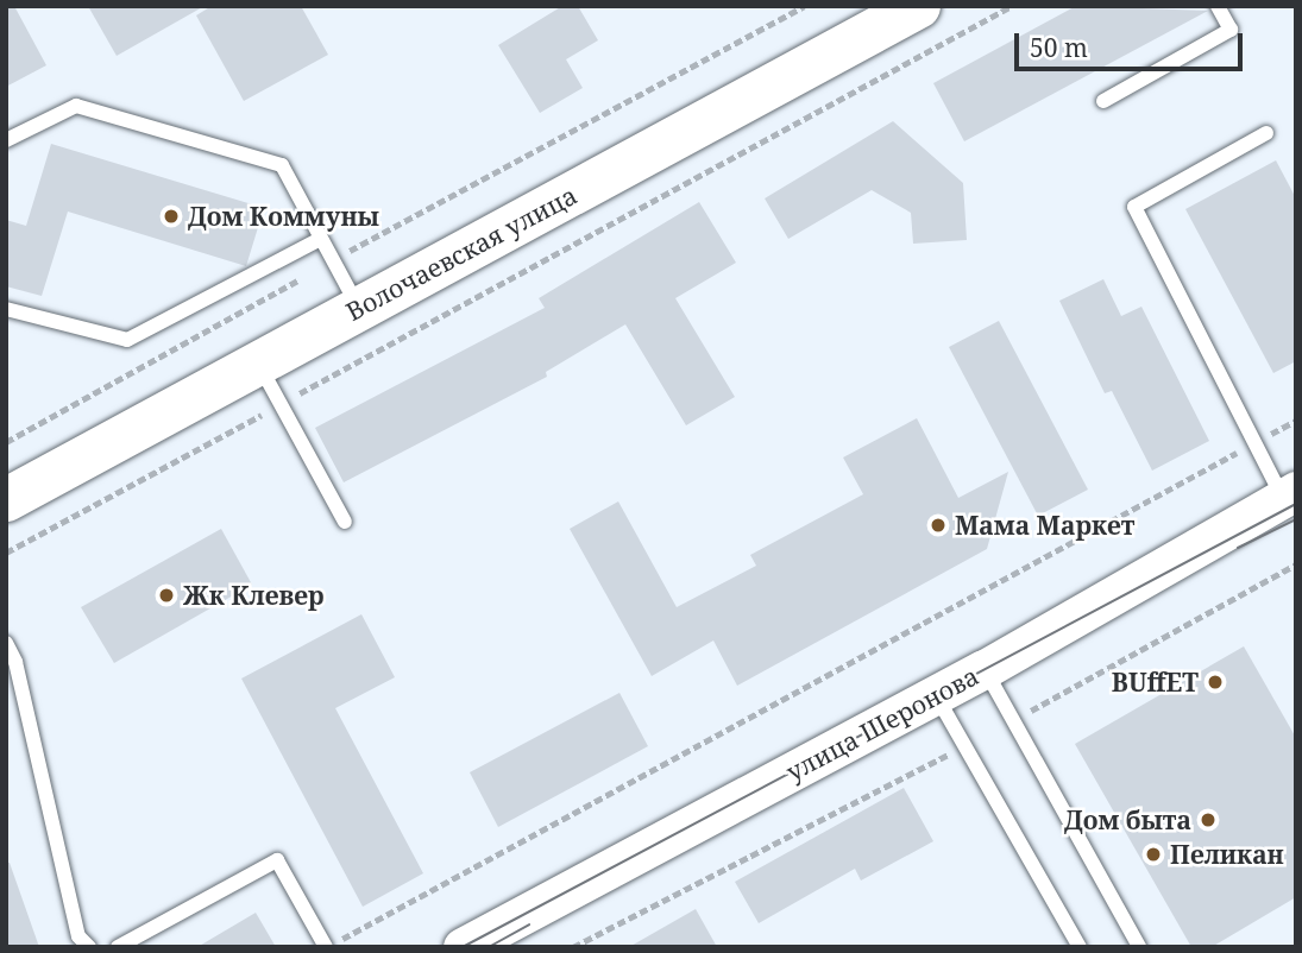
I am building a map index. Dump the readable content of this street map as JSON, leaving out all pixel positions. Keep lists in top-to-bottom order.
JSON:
{
  "streets": {
    "main road": ["Волочаевская улица", "улица Шеронова"]
  },
  "places": [
    "Дом Коммуны",
    "Мама Маркет",
    "Жк Клевер",
    "BUffET",
    "Дом быта",
    "Пеликан"
  ],
  "scale_bar": "50 m"
}
